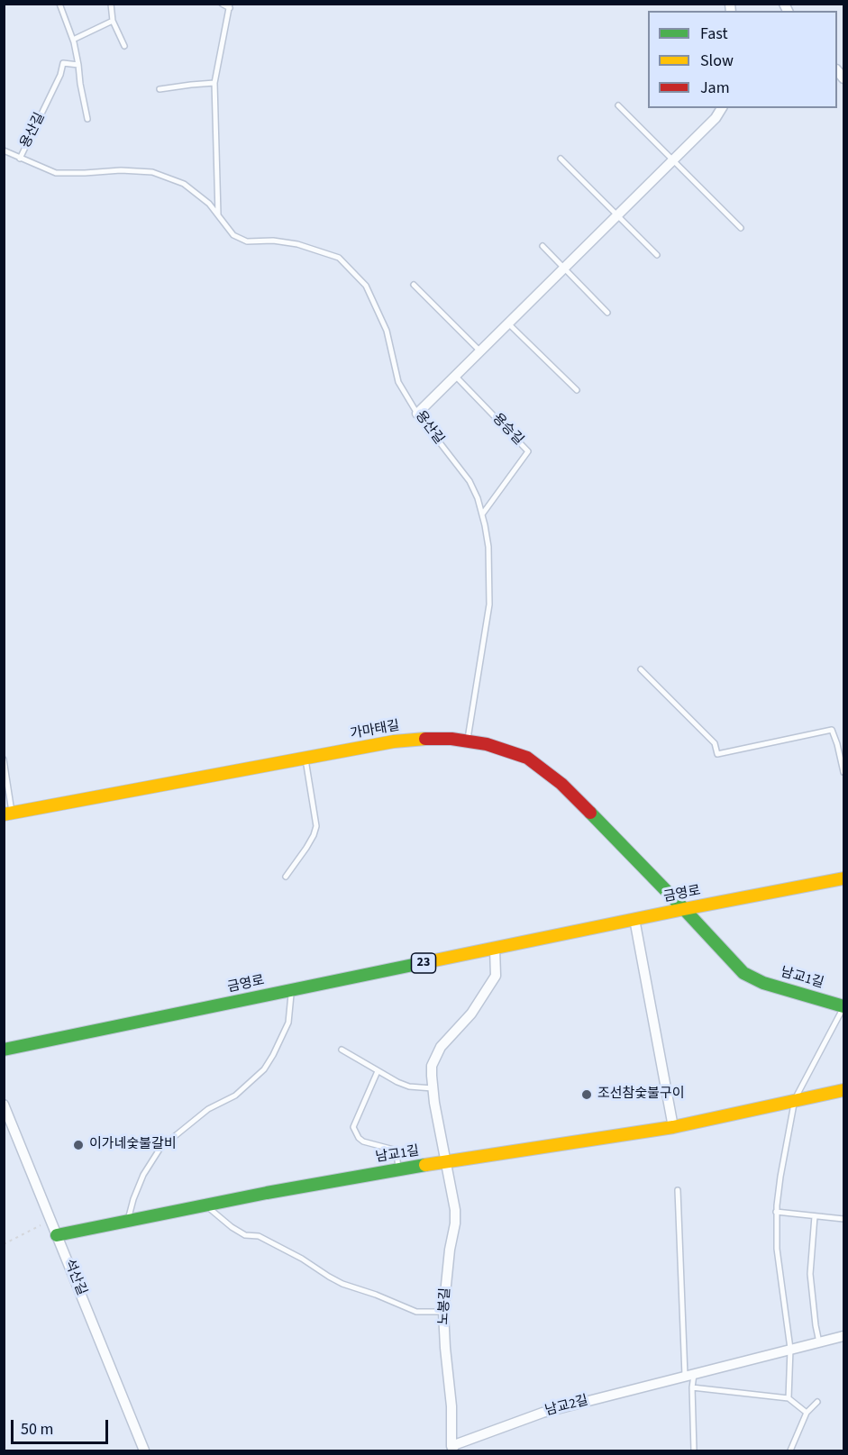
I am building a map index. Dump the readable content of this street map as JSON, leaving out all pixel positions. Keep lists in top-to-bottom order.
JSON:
{
  "streets": {
    "street": [
      "가마태길",
      "금영로",
      "23",
      "남교1길",
      "석산길",
      "노봉길",
      "남교2길"
    ],
    "lane": ["용산길", "용승길"]
  },
  "crossings": [
    ["용산길", "용승길"],
    ["용산길", "가마태길"],
    ["가마태길", "금영로"],
    ["가마태길", "남교1길"],
    ["금영로", "남교1길"],
    ["남교1길", "석산길"],
    ["남교1길", "노봉길"],
    ["노봉길", "남교2길"]
  ],
  "places": ["조선참숯불구이", "이가네숯불갈비"],
  "legend": ["Fast", "Slow", "Jam"],
  "scale_bar": "50 m"
}
